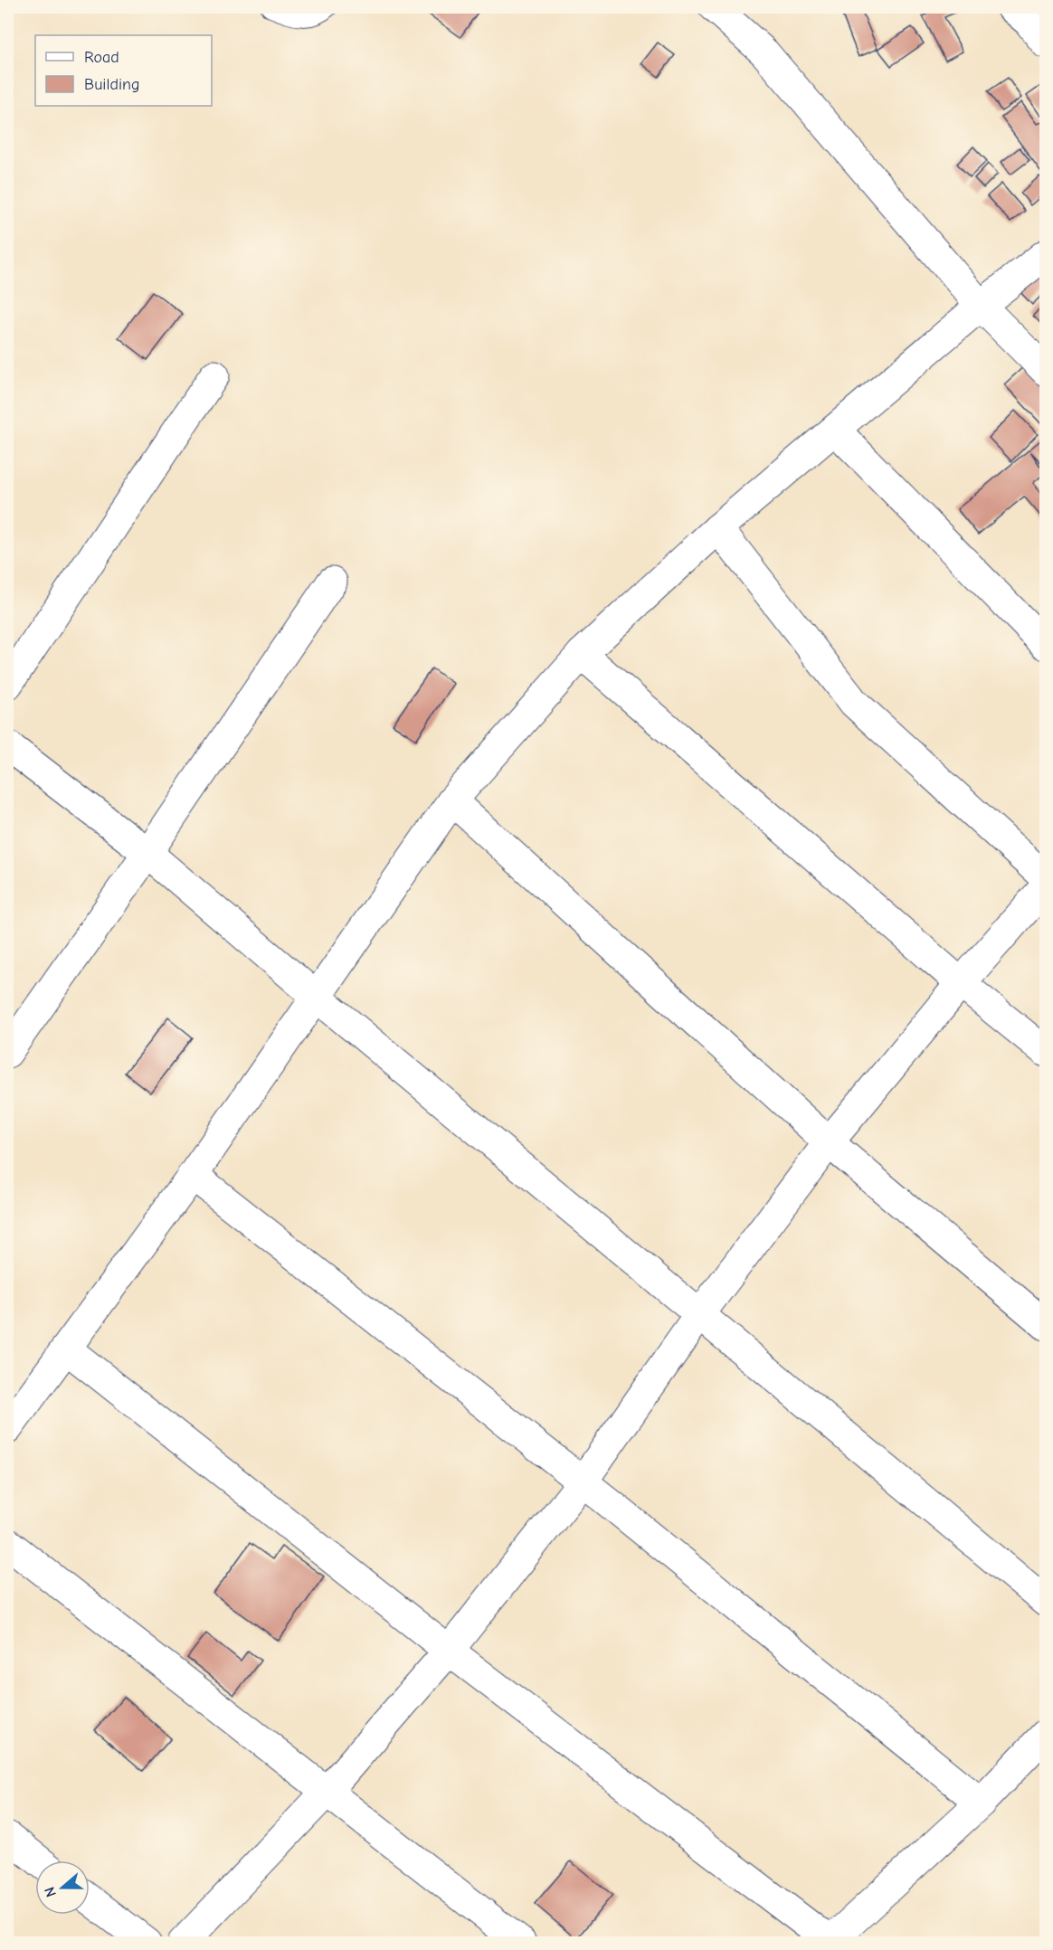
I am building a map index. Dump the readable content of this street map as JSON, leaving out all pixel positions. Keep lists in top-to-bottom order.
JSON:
{
  "legend": ["Road", "Building"],
  "north": "left"
}
